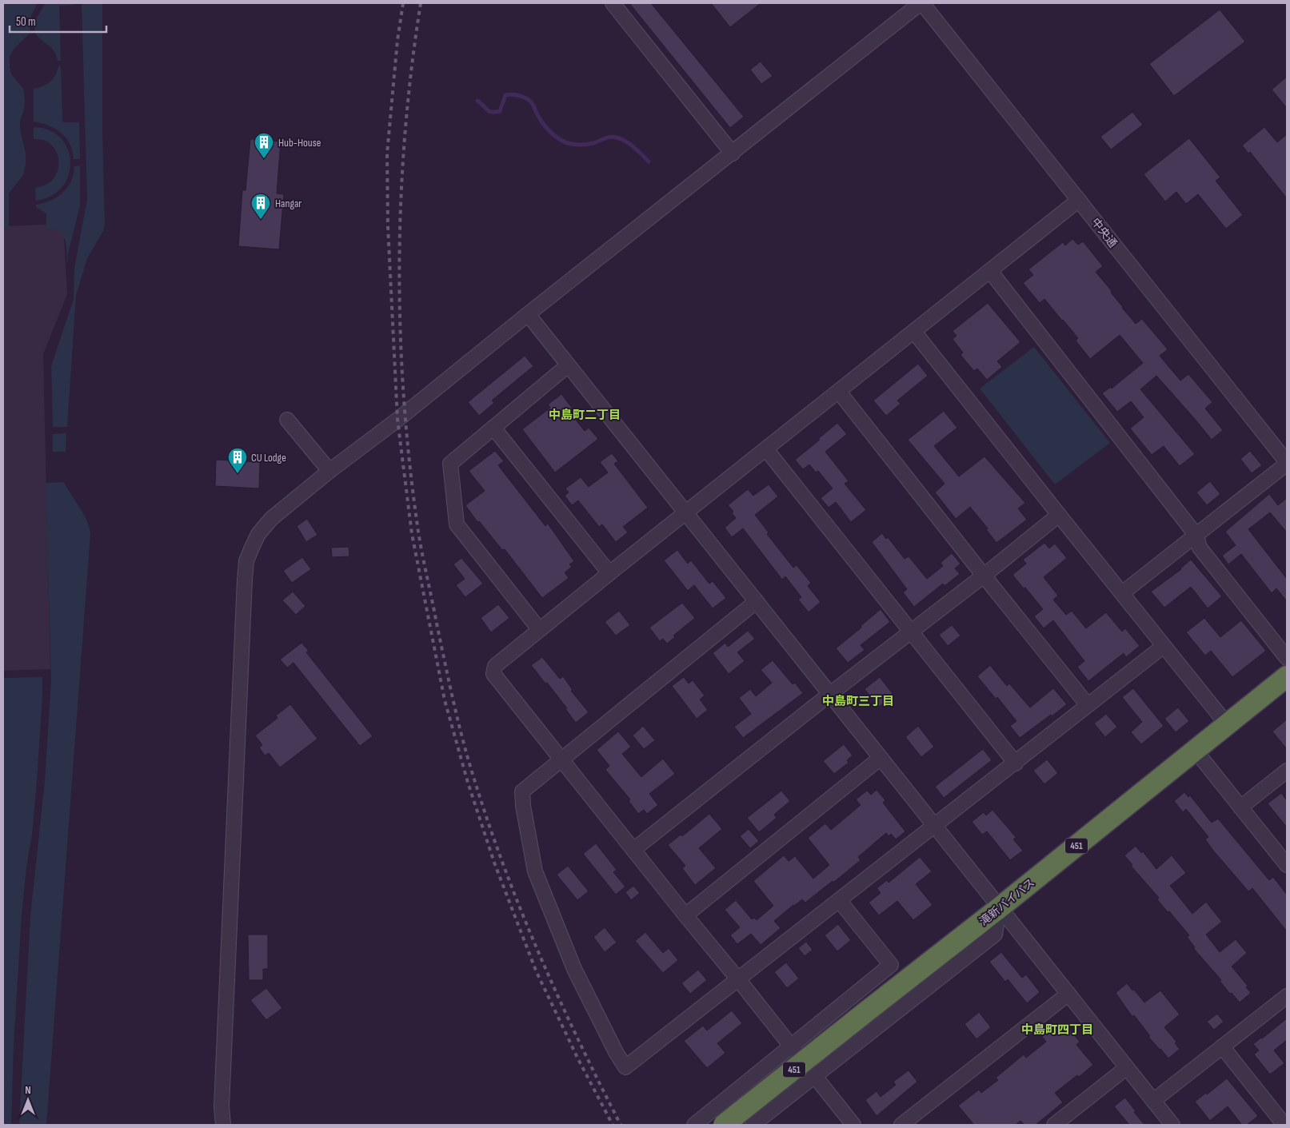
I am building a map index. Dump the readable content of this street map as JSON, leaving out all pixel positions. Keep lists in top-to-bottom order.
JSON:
{
  "streets": {
    "highway": ["451", "滝新バイパス"],
    "street": ["中央通"]
  },
  "districts": ["中島町二丁目", "中島町三丁目", "中島町四丁目"],
  "places": {
    "building": ["Hub-House", "Hangar", "CU Lodge"]
  },
  "scale_bar": "50 m",
  "north": "top"
}
